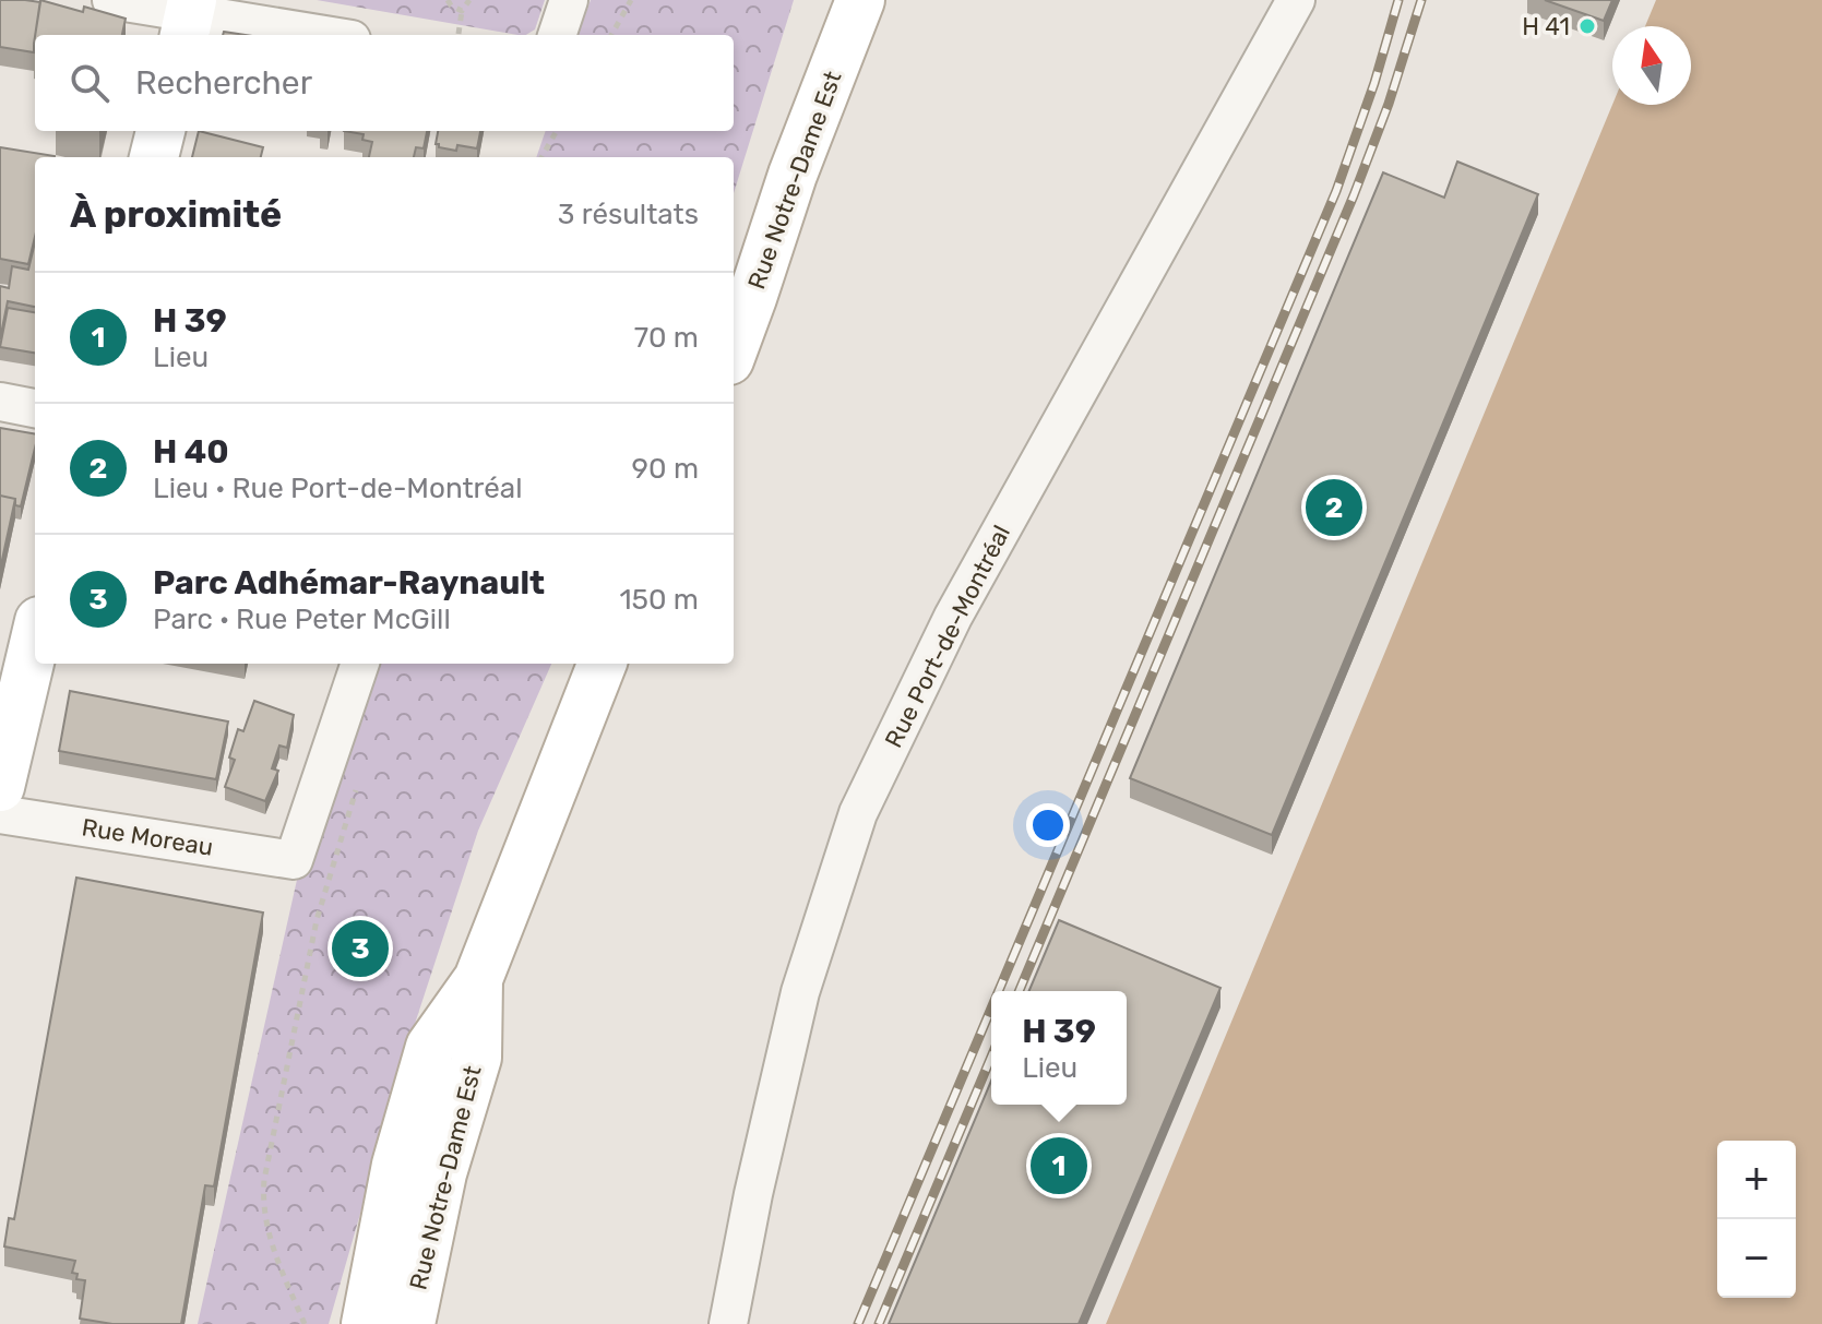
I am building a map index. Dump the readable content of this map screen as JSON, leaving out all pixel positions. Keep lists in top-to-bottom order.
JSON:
{
  "streets": {
    "main road": ["Rue Notre-Dame Est"],
    "street": ["Rue Port-de-Montréal", "Rue Moreau"]
  },
  "places": ["H 41"],
  "north": "top",
  "page": {
    "search": "Rechercher",
    "heading": ["À proximité", "3 résultats"],
    "list": [
      {
        "mark": "1",
        "name": "H 39",
        "note": "Lieu",
        "value": "70 m"
      },
      {
        "mark": "2",
        "name": "H 40",
        "note": "Lieu · Rue Port-de-Montréal",
        "value": "90 m"
      },
      {
        "mark": "3",
        "name": "Parc Adhémar-Raynault",
        "note": "Parc · Rue Peter McGill",
        "value": "150 m"
      }
    ],
    "pins": ["2", "3", "1"],
    "popup": ["H 39", "Lieu"],
    "map_buttons": ["+", "−"]
  }
}
